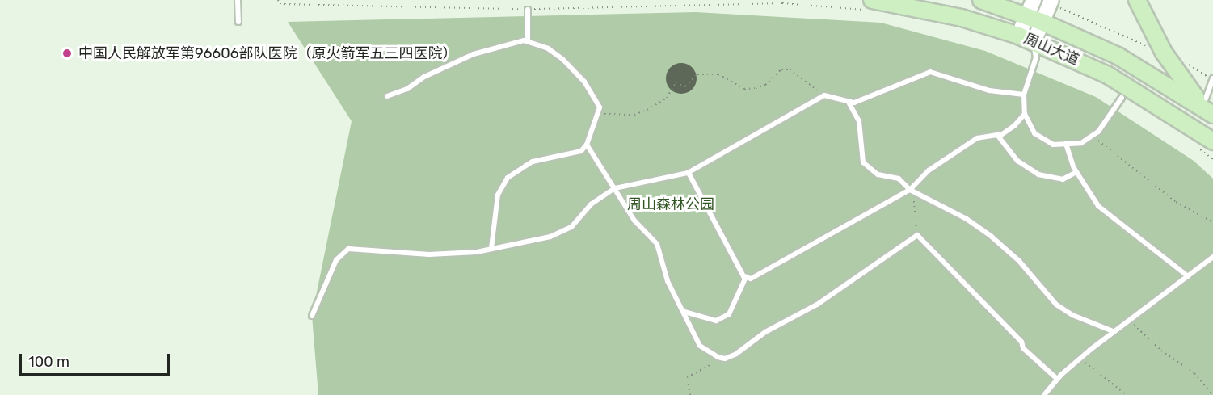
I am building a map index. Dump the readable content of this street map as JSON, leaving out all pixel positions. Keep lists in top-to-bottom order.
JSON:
{
  "streets": {
    "main road": ["周山大道"]
  },
  "parks": ["周山森林公园"],
  "places": ["中国人民解放军第96606部队医院（原火箭军五三四医院）"],
  "scale_bar": "100 m"
}
